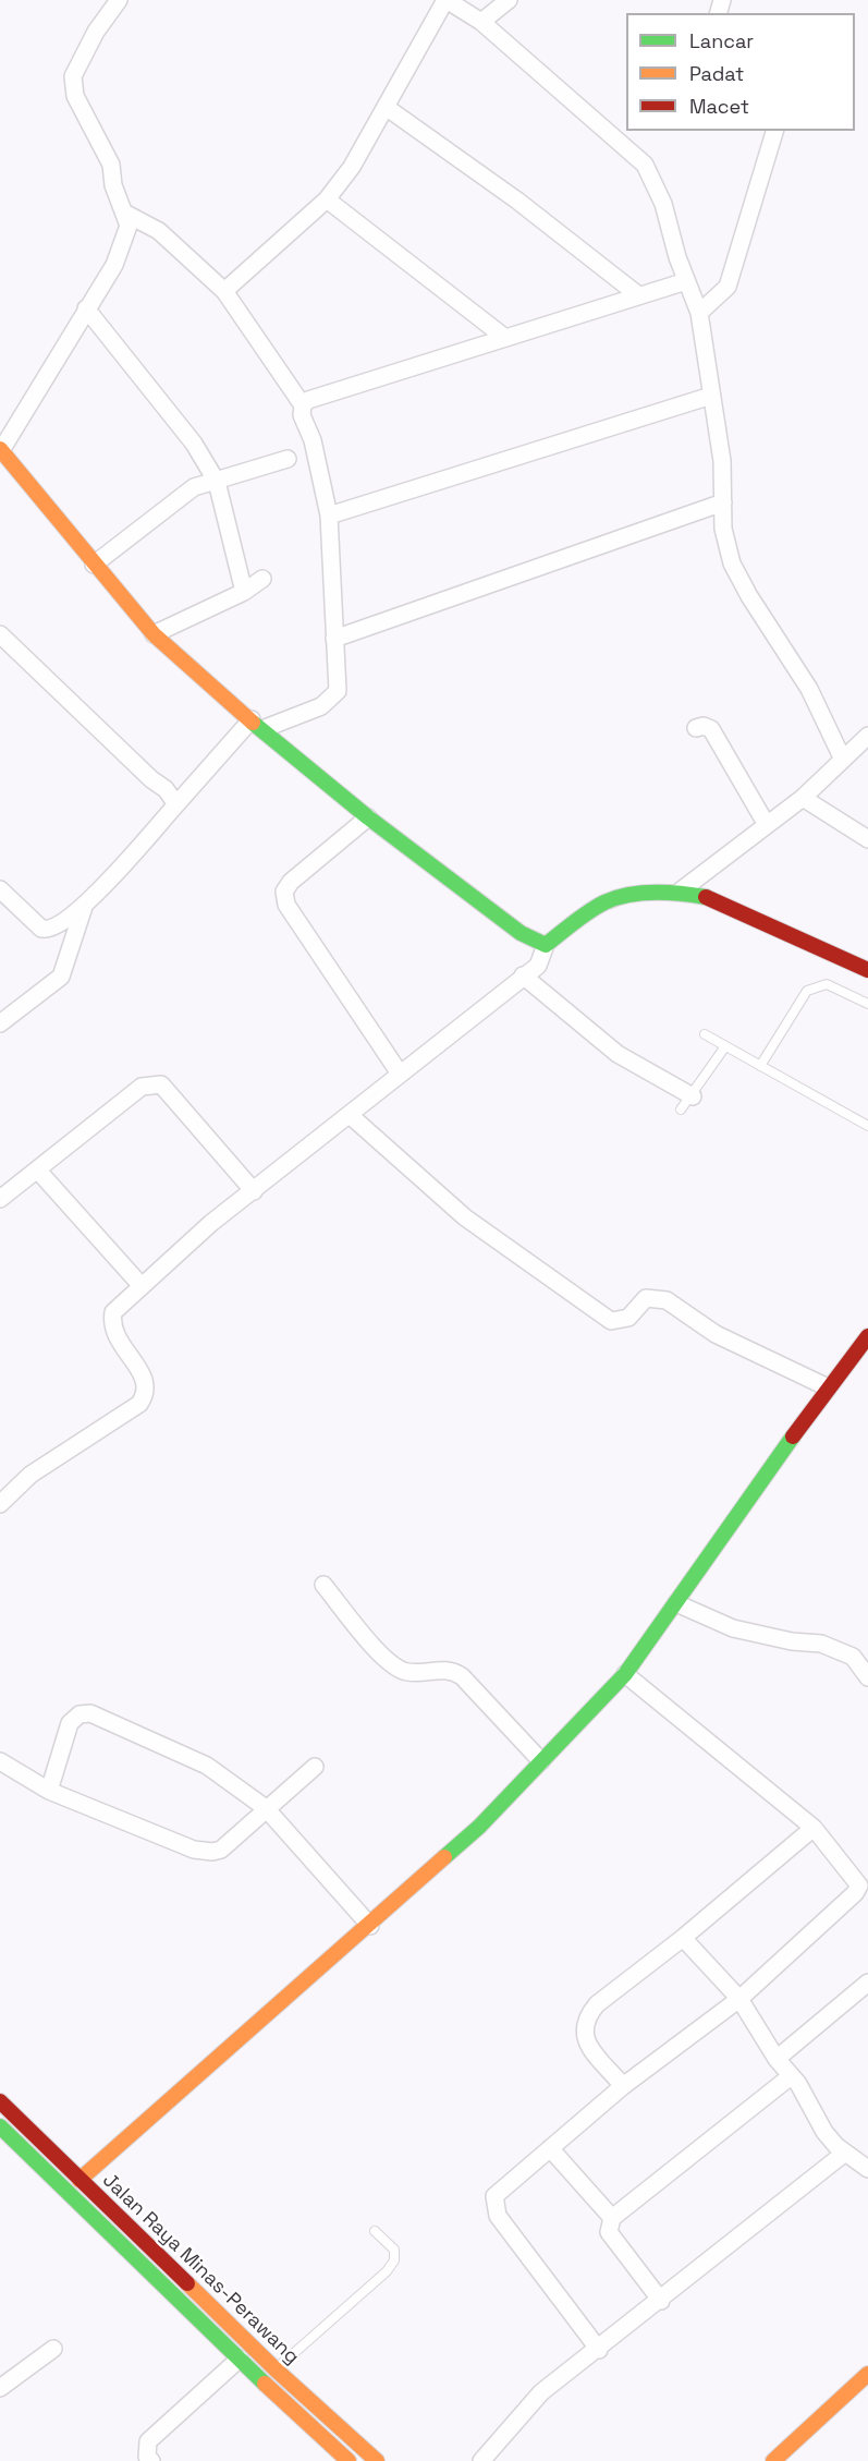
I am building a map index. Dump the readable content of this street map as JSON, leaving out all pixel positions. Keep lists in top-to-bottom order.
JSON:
{
  "streets": {
    "street": ["Jalan Raya Minas-Perawang"]
  },
  "legend": ["Lancar", "Padat", "Macet"]
}
